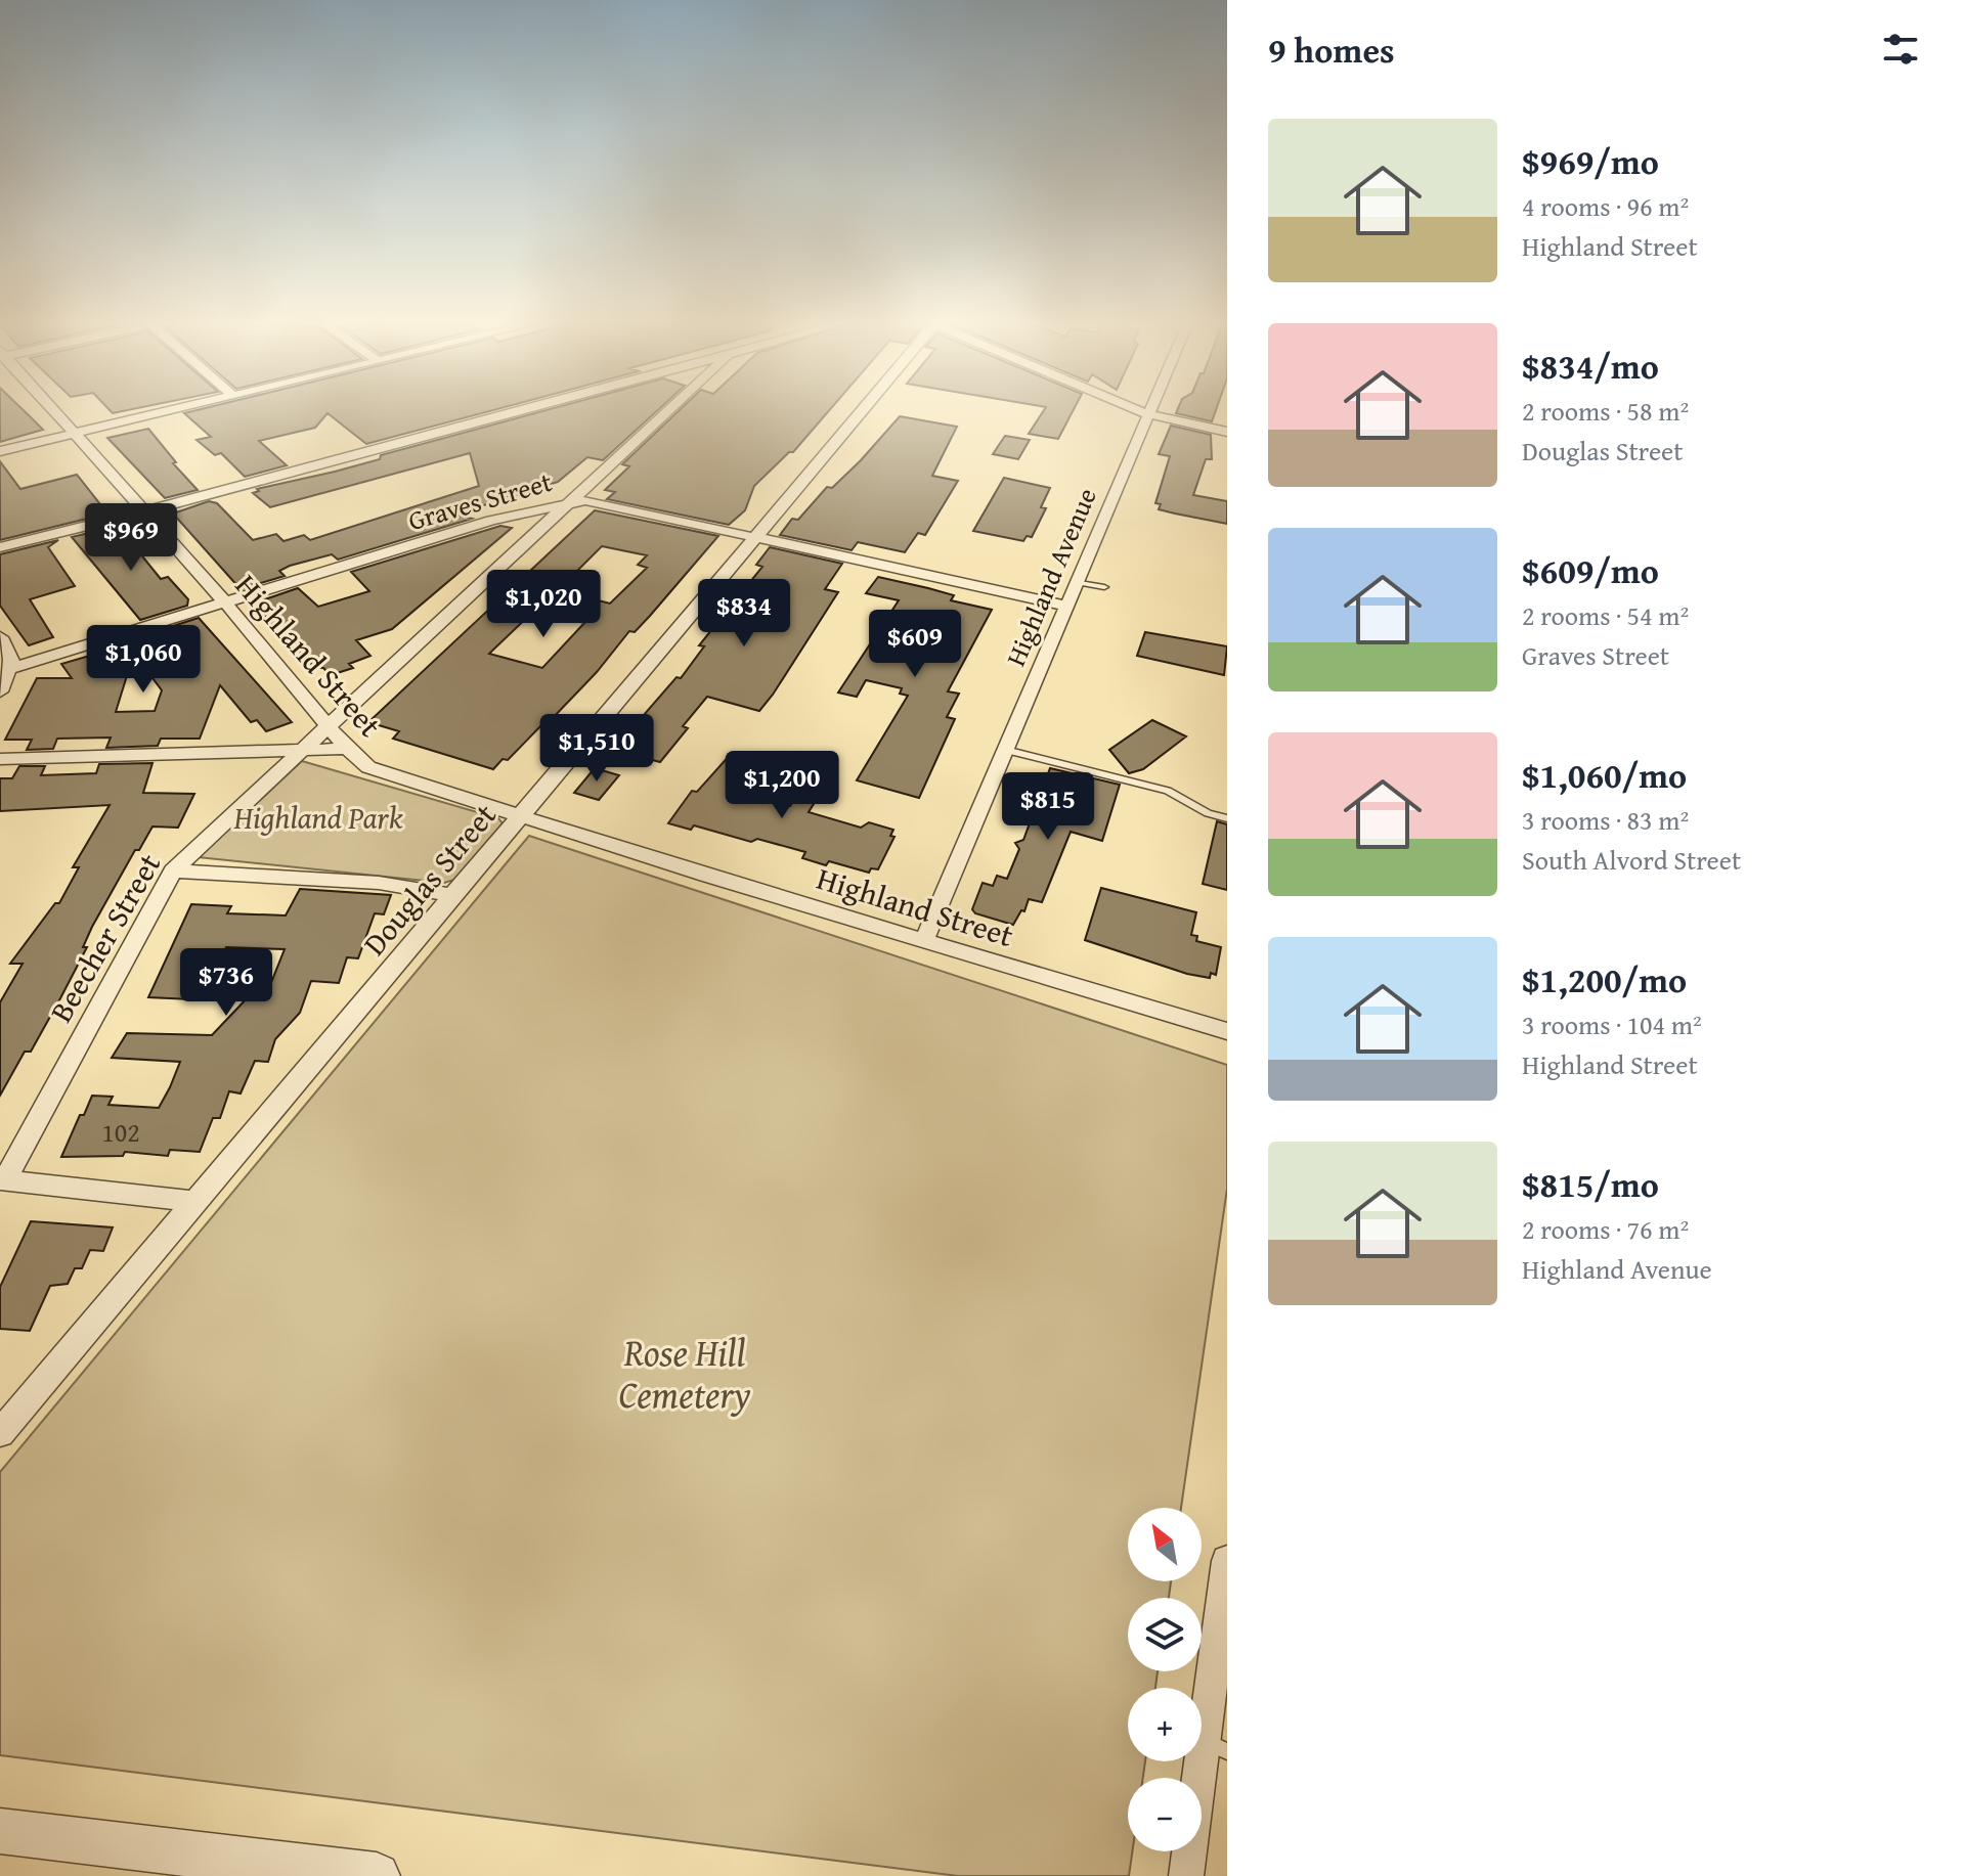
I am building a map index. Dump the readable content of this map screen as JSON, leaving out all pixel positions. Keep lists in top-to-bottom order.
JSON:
{
  "streets": {
    "street": [
      "Graves Street",
      "Highland Avenue",
      "Highland Street",
      "Douglas Street",
      "Beecher Street"
    ]
  },
  "crossings": [
    ["Graves Street", "Highland Avenue"],
    ["Graves Street", "Highland Street"],
    ["Graves Street", "Douglas Street"],
    ["Graves Street", "Beecher Street"],
    ["Highland Avenue", "Highland Street"],
    ["Highland Street", "Douglas Street"],
    ["Highland Street", "Beecher Street"]
  ],
  "parks": ["Highland Park", "Rose Hill Cemetery"],
  "house_numbers": ["102"],
  "north": "top left",
  "page": {
    "heading": "9 homes",
    "list": [
      {
        "name": "$969/mo",
        "note": "4 rooms · 96 m² · Highland Street"
      },
      {
        "name": "$834/mo",
        "note": "2 rooms · 58 m² · Douglas Street"
      },
      {
        "name": "$609/mo",
        "note": "2 rooms · 54 m² · Graves Street"
      },
      {
        "name": "$1,060/mo",
        "note": "3 rooms · 83 m² · South Alvord Street"
      },
      {
        "name": "$1,200/mo",
        "note": "3 rooms · 104 m² · Highland Street"
      },
      {
        "name": "$815/mo",
        "note": "2 rooms · 76 m² · Highland Avenue"
      }
    ],
    "price": [
      "$969",
      "$1,020",
      "$834",
      "$609",
      "$1,060",
      "$1,510",
      "$1,200",
      "$815",
      "$736"
    ],
    "map_buttons": ["+", "−"]
  }
}
